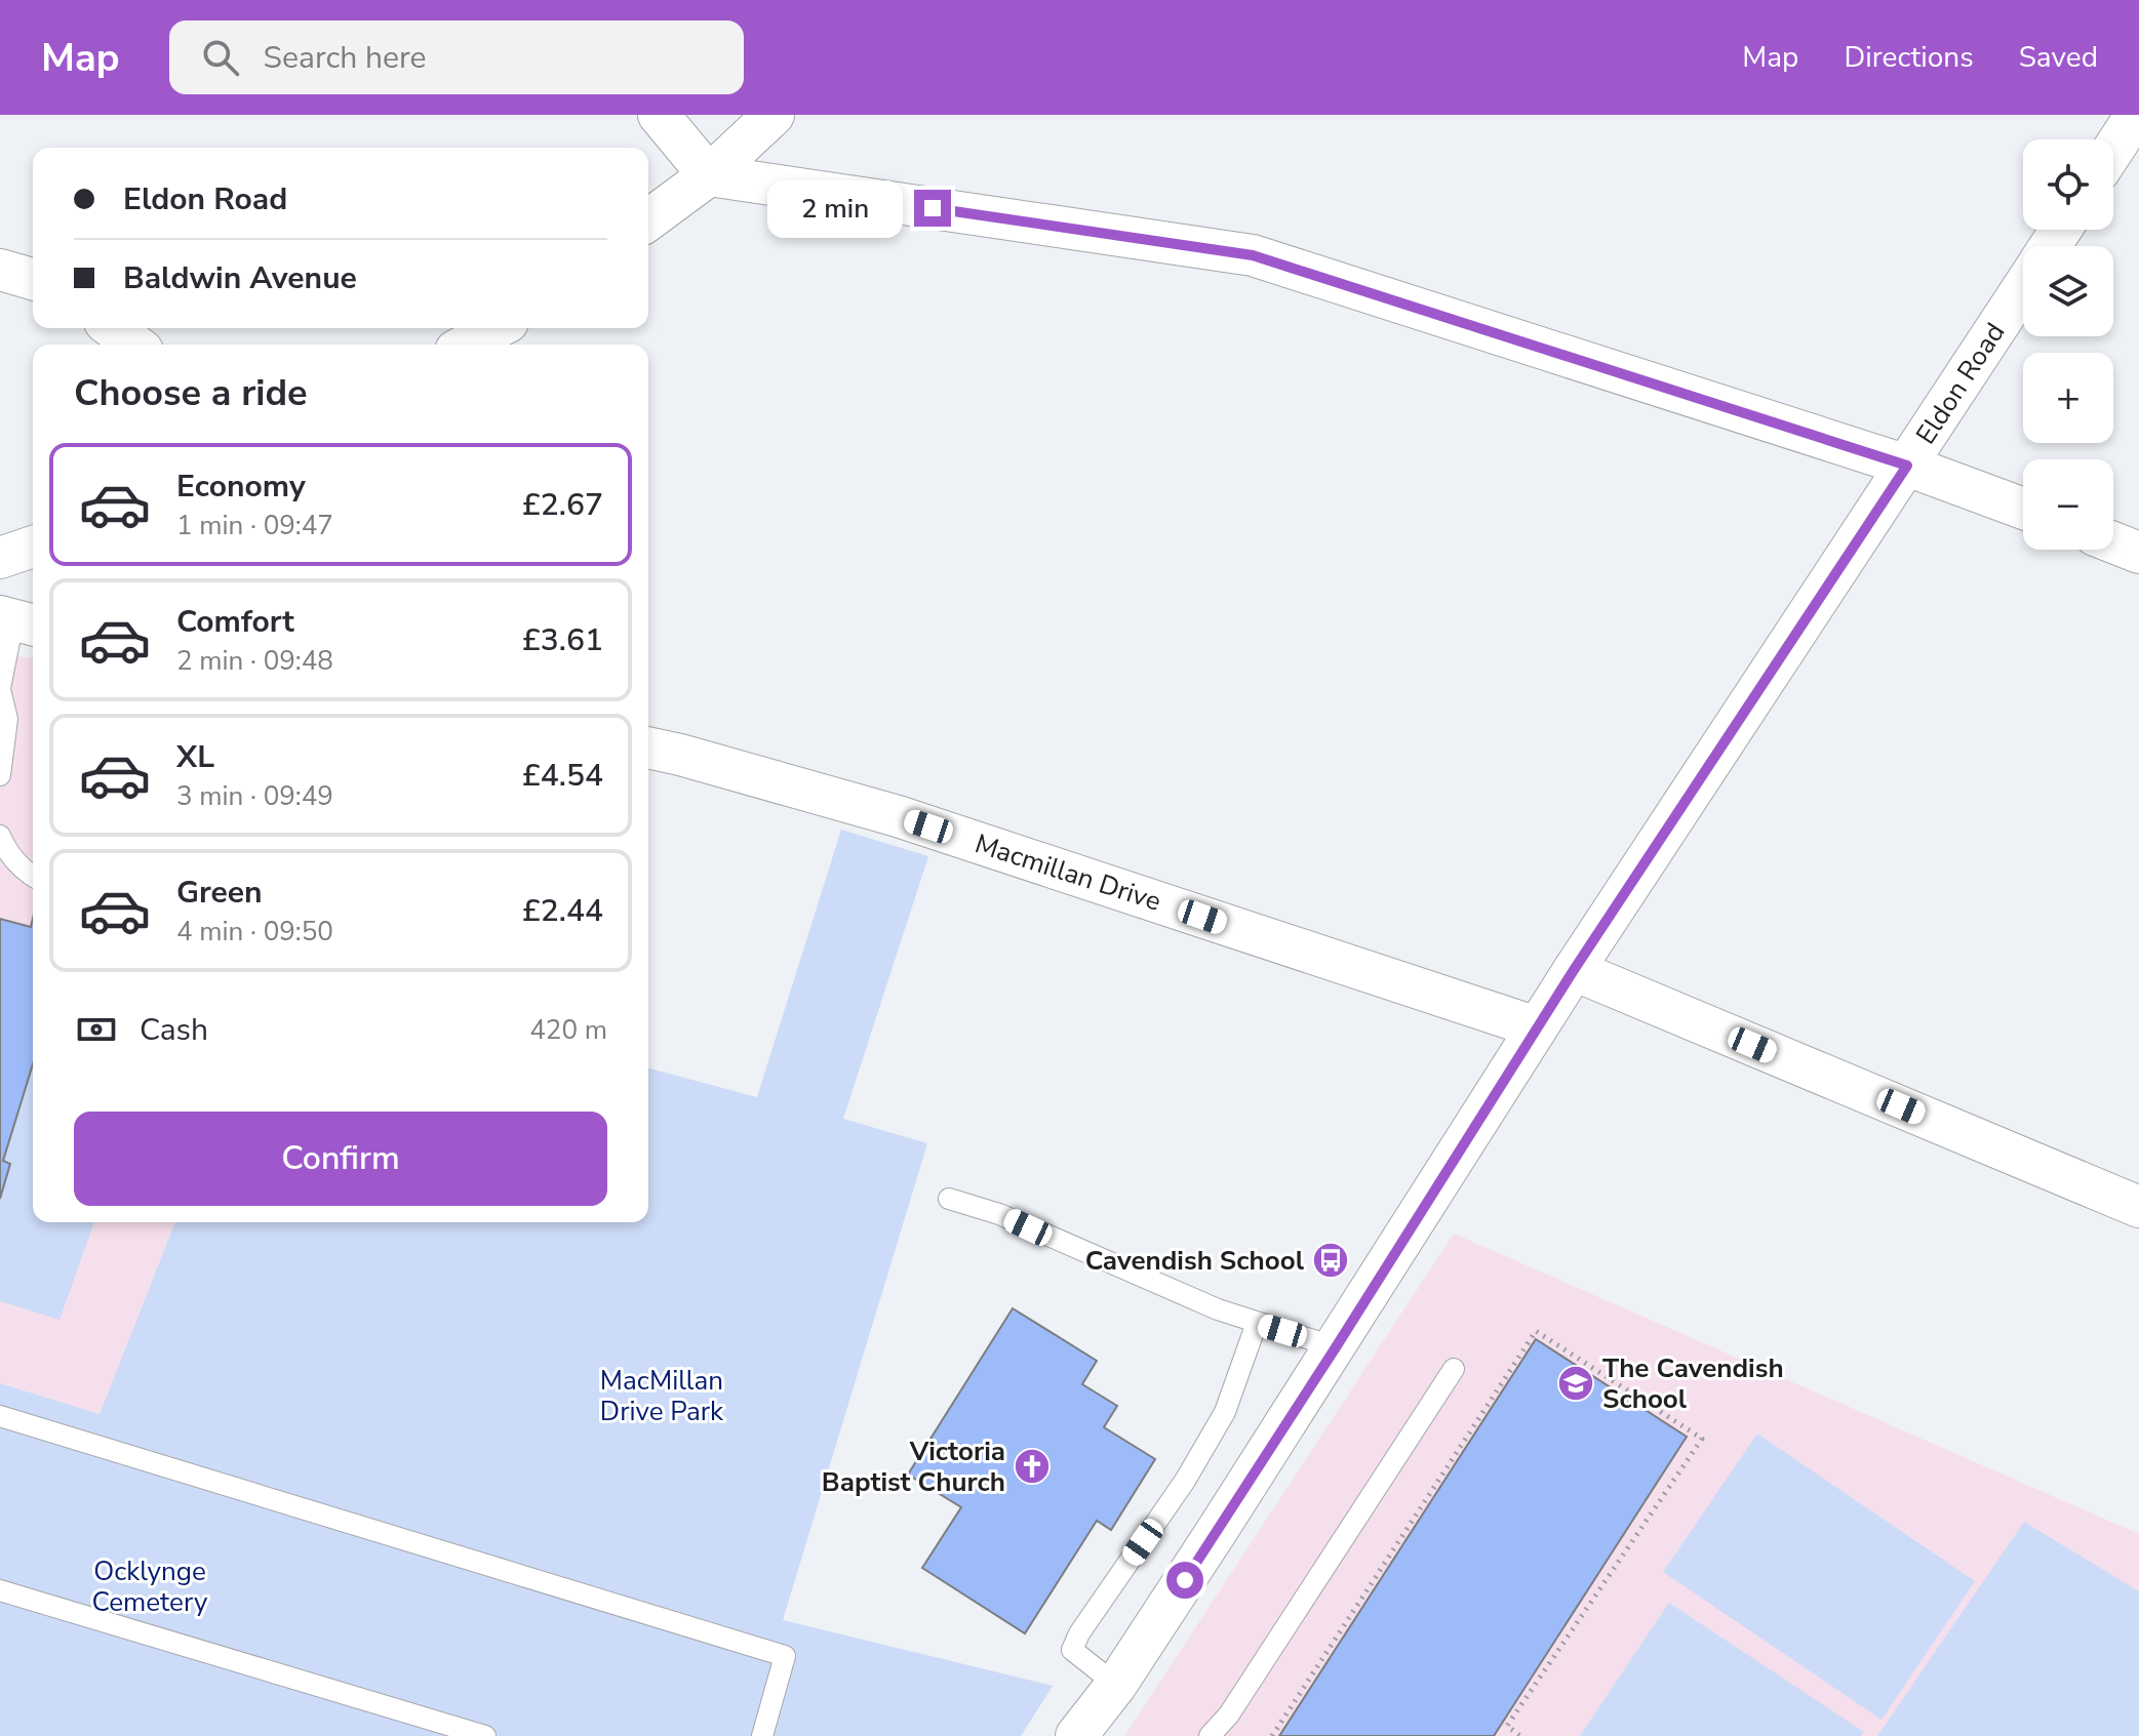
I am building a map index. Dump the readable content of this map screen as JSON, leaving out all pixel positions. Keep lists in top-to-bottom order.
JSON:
{
  "streets": {
    "street": ["Eldon Road", "Macmillan Drive"]
  },
  "crossings": [
    ["Eldon Road", "Macmillan Drive"]
  ],
  "parks": ["MacMillan Drive Park", "Ocklynge Cemetery"],
  "places": {
    "bus stop": ["Cavendish School"],
    "school or university": ["The Cavendish School"],
    "church": ["Victoria Baptist Church"]
  },
  "page": {
    "header": "Map",
    "search": "Search here",
    "nav": ["Map", "Directions", "Saved"],
    "map_buttons": ["+", "−"],
    "banner": ["Eldon Road", "Baldwin Avenue"],
    "bubble": "2 min",
    "heading": "Choose a ride",
    "list": [
      {
        "name": "Economy",
        "note": "1 min · 09:47",
        "value": "£2.67"
      },
      {
        "name": "Comfort",
        "note": "2 min · 09:48",
        "value": "£3.61"
      },
      {
        "name": "XL",
        "note": "3 min · 09:49",
        "value": "£4.54"
      },
      {
        "name": "Green",
        "note": "4 min · 09:50",
        "value": "£2.44"
      }
    ],
    "pay": ["Cash", "420 m"],
    "buttons": "Confirm"
  }
}
